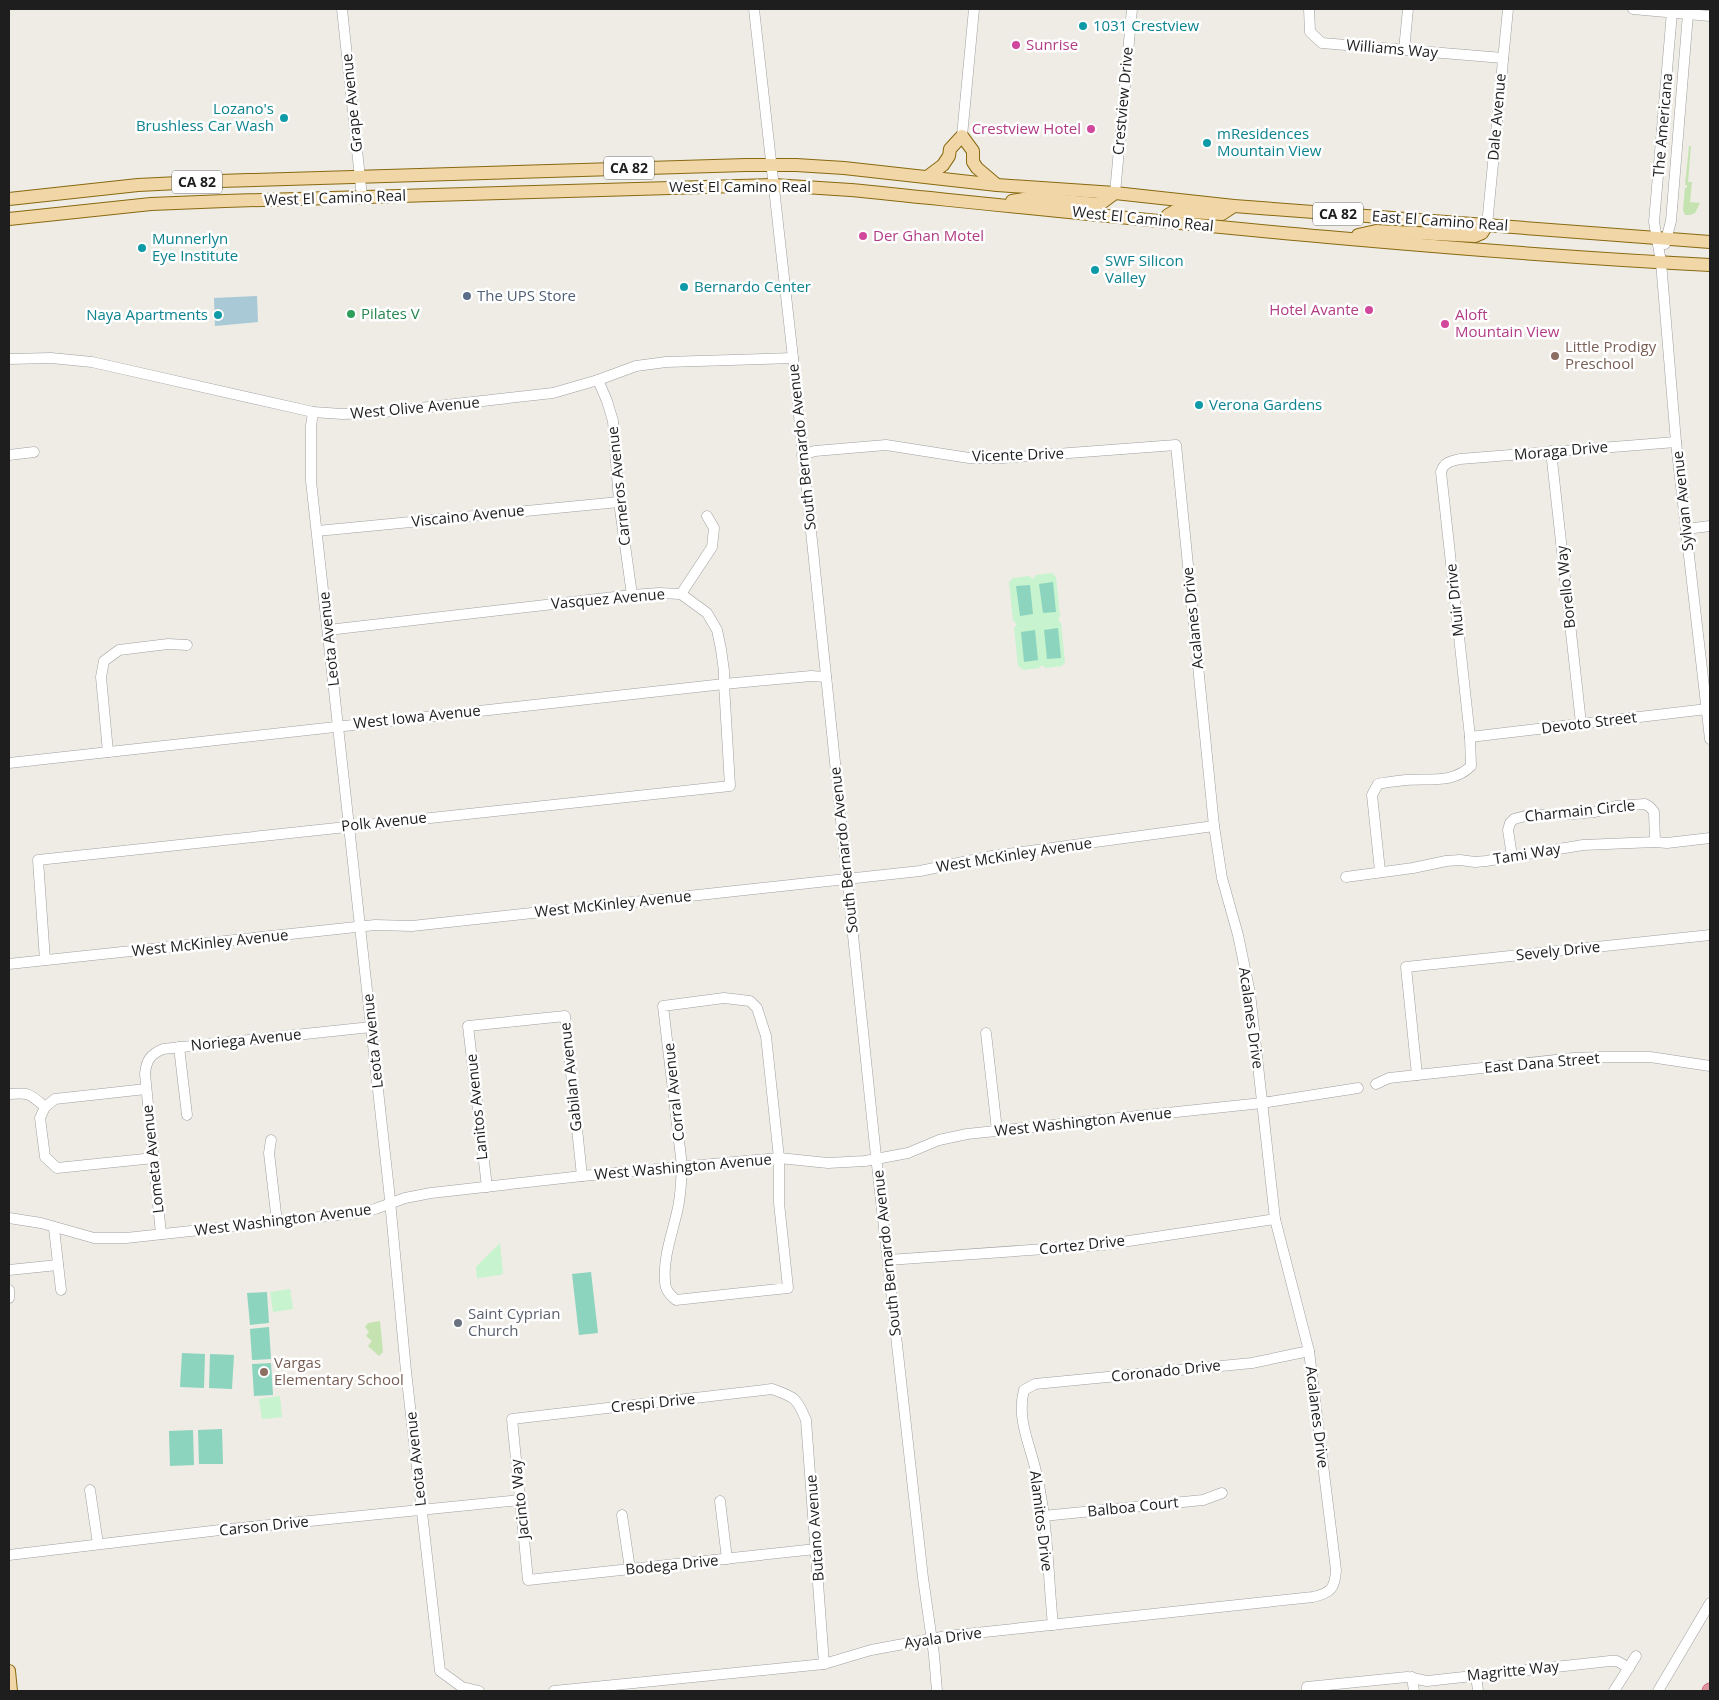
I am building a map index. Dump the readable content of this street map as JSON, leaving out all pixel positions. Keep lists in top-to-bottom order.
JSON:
{
  "streets": {
    "main road": ["CA 82", "West El Camino Real", "East El Camino Real"],
    "street": [
      "Williams Way",
      "Crestview Drive",
      "Grape Avenue",
      "Dale Avenue",
      "The Americana",
      "West Olive Avenue",
      "South Bernardo Avenue",
      "Moraga Drive",
      "Vicente Drive",
      "Carneros Avenue",
      "Sylvan Avenue",
      "Viscaino Avenue",
      "Borello Way",
      "Vasquez Avenue",
      "Muir Drive",
      "Acalanes Drive",
      "Leota Avenue",
      "West Iowa Avenue",
      "Devoto Street",
      "Charmain Circle",
      "Polk Avenue",
      "Tami Way",
      "West McKinley Avenue",
      "Sevely Drive",
      "Noriega Avenue",
      "East Dana Street",
      "Gabilan Avenue",
      "Corral Avenue",
      "Lanitos Avenue",
      "West Washington Avenue",
      "Lometa Avenue",
      "Cortez Drive",
      "Coronado Drive",
      "Crespi Drive",
      "Jacinto Way",
      "Balboa Court",
      "Alamitos Drive",
      "Carson Drive",
      "Butano Avenue",
      "Bodega Drive",
      "Ayala Drive",
      "Magritte Way"
    ]
  },
  "crossings": [
    ["Williams Way", "Dale Avenue"],
    ["Crestview Drive", "East El Camino Real"],
    ["Grape Avenue", "West El Camino Real"],
    ["Dale Avenue", "East El Camino Real"],
    ["The Americana", "East El Camino Real"],
    ["The Americana", "Sylvan Avenue"],
    ["West El Camino Real", "East El Camino Real"],
    ["West El Camino Real", "South Bernardo Avenue"],
    ["East El Camino Real", "Sylvan Avenue"],
    ["West Olive Avenue", "South Bernardo Avenue"],
    ["West Olive Avenue", "Carneros Avenue"],
    ["West Olive Avenue", "Leota Avenue"],
    ["South Bernardo Avenue", "Vicente Drive"],
    ["South Bernardo Avenue", "West Iowa Avenue"],
    ["South Bernardo Avenue", "West McKinley Avenue"],
    ["South Bernardo Avenue", "West Washington Avenue"],
    ["South Bernardo Avenue", "Cortez Drive"],
    ["South Bernardo Avenue", "Ayala Drive"],
    ["Moraga Drive", "Sylvan Avenue"],
    ["Moraga Drive", "Borello Way"],
    ["Moraga Drive", "Muir Drive"],
    ["Vicente Drive", "Acalanes Drive"],
    ["Carneros Avenue", "Viscaino Avenue"],
    ["Carneros Avenue", "Vasquez Avenue"],
    ["Sylvan Avenue", "Devoto Street"],
    ["Viscaino Avenue", "Leota Avenue"],
    ["Borello Way", "Devoto Street"],
    ["Vasquez Avenue", "Leota Avenue"],
    ["Vasquez Avenue", "West Iowa Avenue"],
    ["Vasquez Avenue", "Polk Avenue"],
    ["Muir Drive", "Devoto Street"],
    ["Muir Drive", "Tami Way"],
    ["Acalanes Drive", "West McKinley Avenue"],
    ["Acalanes Drive", "West Washington Avenue"],
    ["Acalanes Drive", "Cortez Drive"],
    ["Acalanes Drive", "Coronado Drive"],
    ["Acalanes Drive", "Ayala Drive"],
    ["Leota Avenue", "West Iowa Avenue"],
    ["Leota Avenue", "Polk Avenue"],
    ["Leota Avenue", "West McKinley Avenue"],
    ["Leota Avenue", "Noriega Avenue"],
    ["Leota Avenue", "West Washington Avenue"],
    ["Leota Avenue", "Carson Drive"],
    ["Charmain Circle", "Tami Way"],
    ["Polk Avenue", "West McKinley Avenue"],
    ["Sevely Drive", "East Dana Street"],
    ["Noriega Avenue", "Lometa Avenue"],
    ["Gabilan Avenue", "Lanitos Avenue"],
    ["Gabilan Avenue", "West Washington Avenue"],
    ["Corral Avenue", "West Washington Avenue"],
    ["Lanitos Avenue", "West Washington Avenue"],
    ["West Washington Avenue", "Lometa Avenue"],
    ["Coronado Drive", "Alamitos Drive"],
    ["Crespi Drive", "Jacinto Way"],
    ["Crespi Drive", "Butano Avenue"],
    ["Jacinto Way", "Carson Drive"],
    ["Jacinto Way", "Bodega Drive"],
    ["Balboa Court", "Alamitos Drive"],
    ["Alamitos Drive", "Ayala Drive"],
    ["Butano Avenue", "Bodega Drive"],
    ["Butano Avenue", "Ayala Drive"]
  ],
  "places": [
    "1031 Crestview",
    "Sunrise",
    "Lozano's Brushless Car Wash",
    "Crestview Hotel",
    "mResidences Mountain View",
    "Der Ghan Motel",
    "Munnerlyn Eye Institute",
    "SWF Silicon Valley",
    "Bernardo Center",
    "The UPS Store",
    "Hotel Avante",
    "Pilates V",
    "Naya Apartments",
    "Aloft Mountain View",
    "Little Prodigy Preschool",
    "Verona Gardens",
    "Saint Cyprian Church",
    "Vargas Elementary School"
  ]
}
